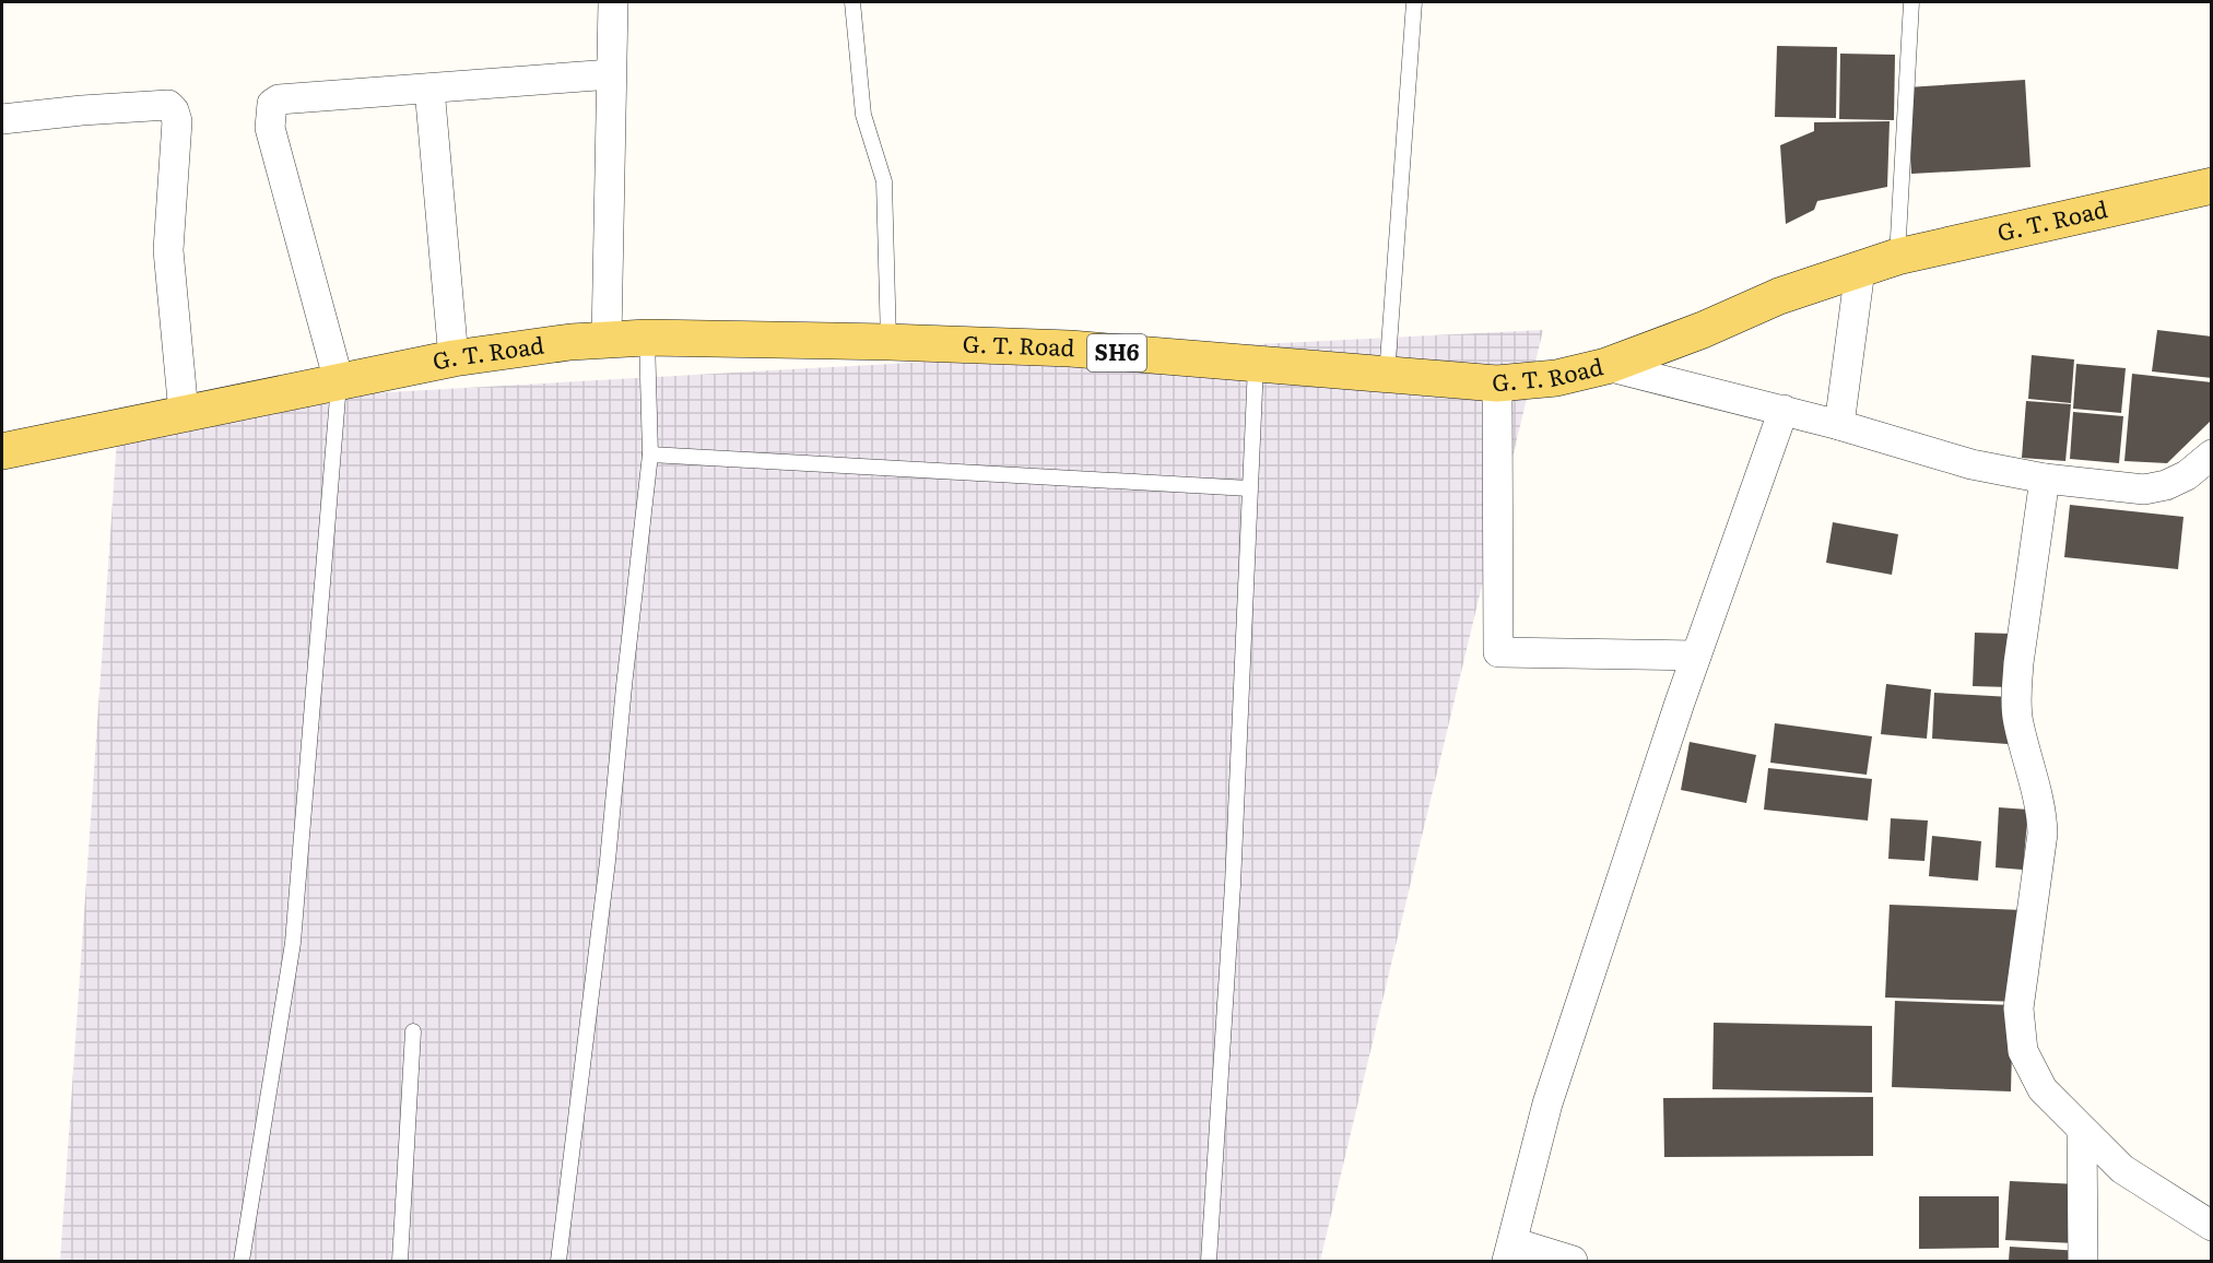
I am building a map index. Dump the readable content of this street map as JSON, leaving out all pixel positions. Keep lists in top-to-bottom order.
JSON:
{
  "streets": {
    "main road": ["G. T. Road", "SH6"]
  }
}
